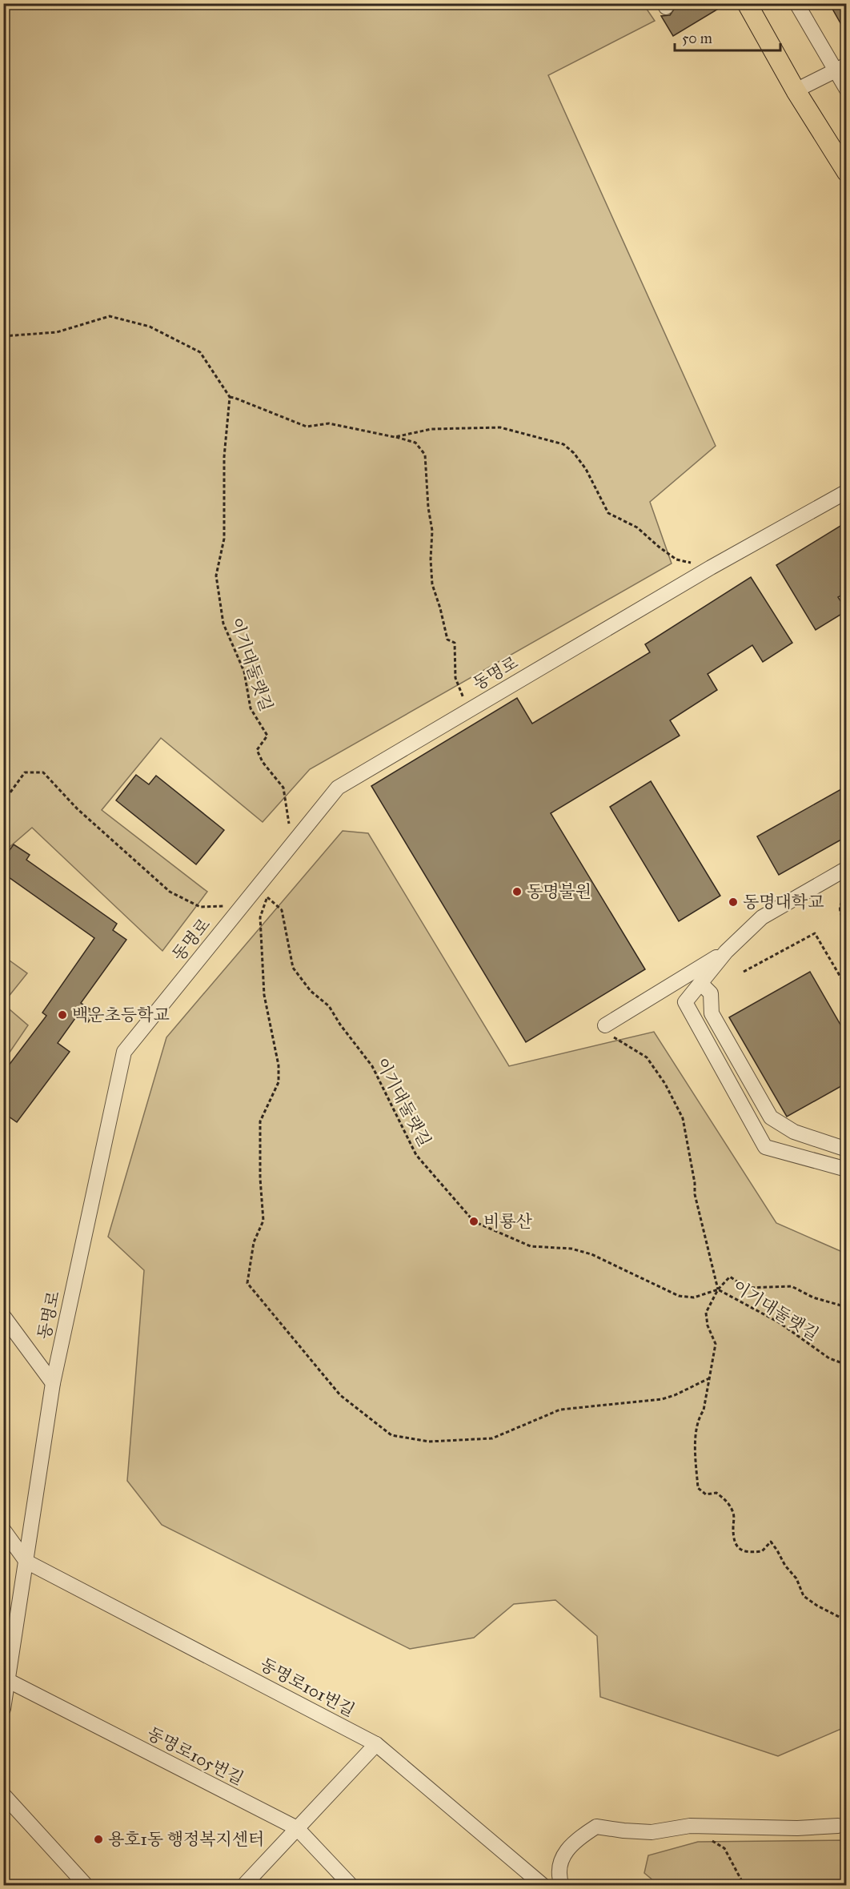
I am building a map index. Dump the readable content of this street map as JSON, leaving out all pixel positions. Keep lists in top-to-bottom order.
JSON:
{
  "streets": {
    "street": ["동명로", "동명로101번길", "동명로105번길"],
    "path": ["이기대둘랫길"]
  },
  "crossings": [
    ["동명로", "동명로101번길"],
    ["동명로", "동명로105번길"]
  ],
  "places": [
    "동명불원",
    "동명대학교",
    "백운초등학교",
    "비룡산",
    "용호1동 행정복지센터"
  ],
  "scale_bar": "50 m"
}
